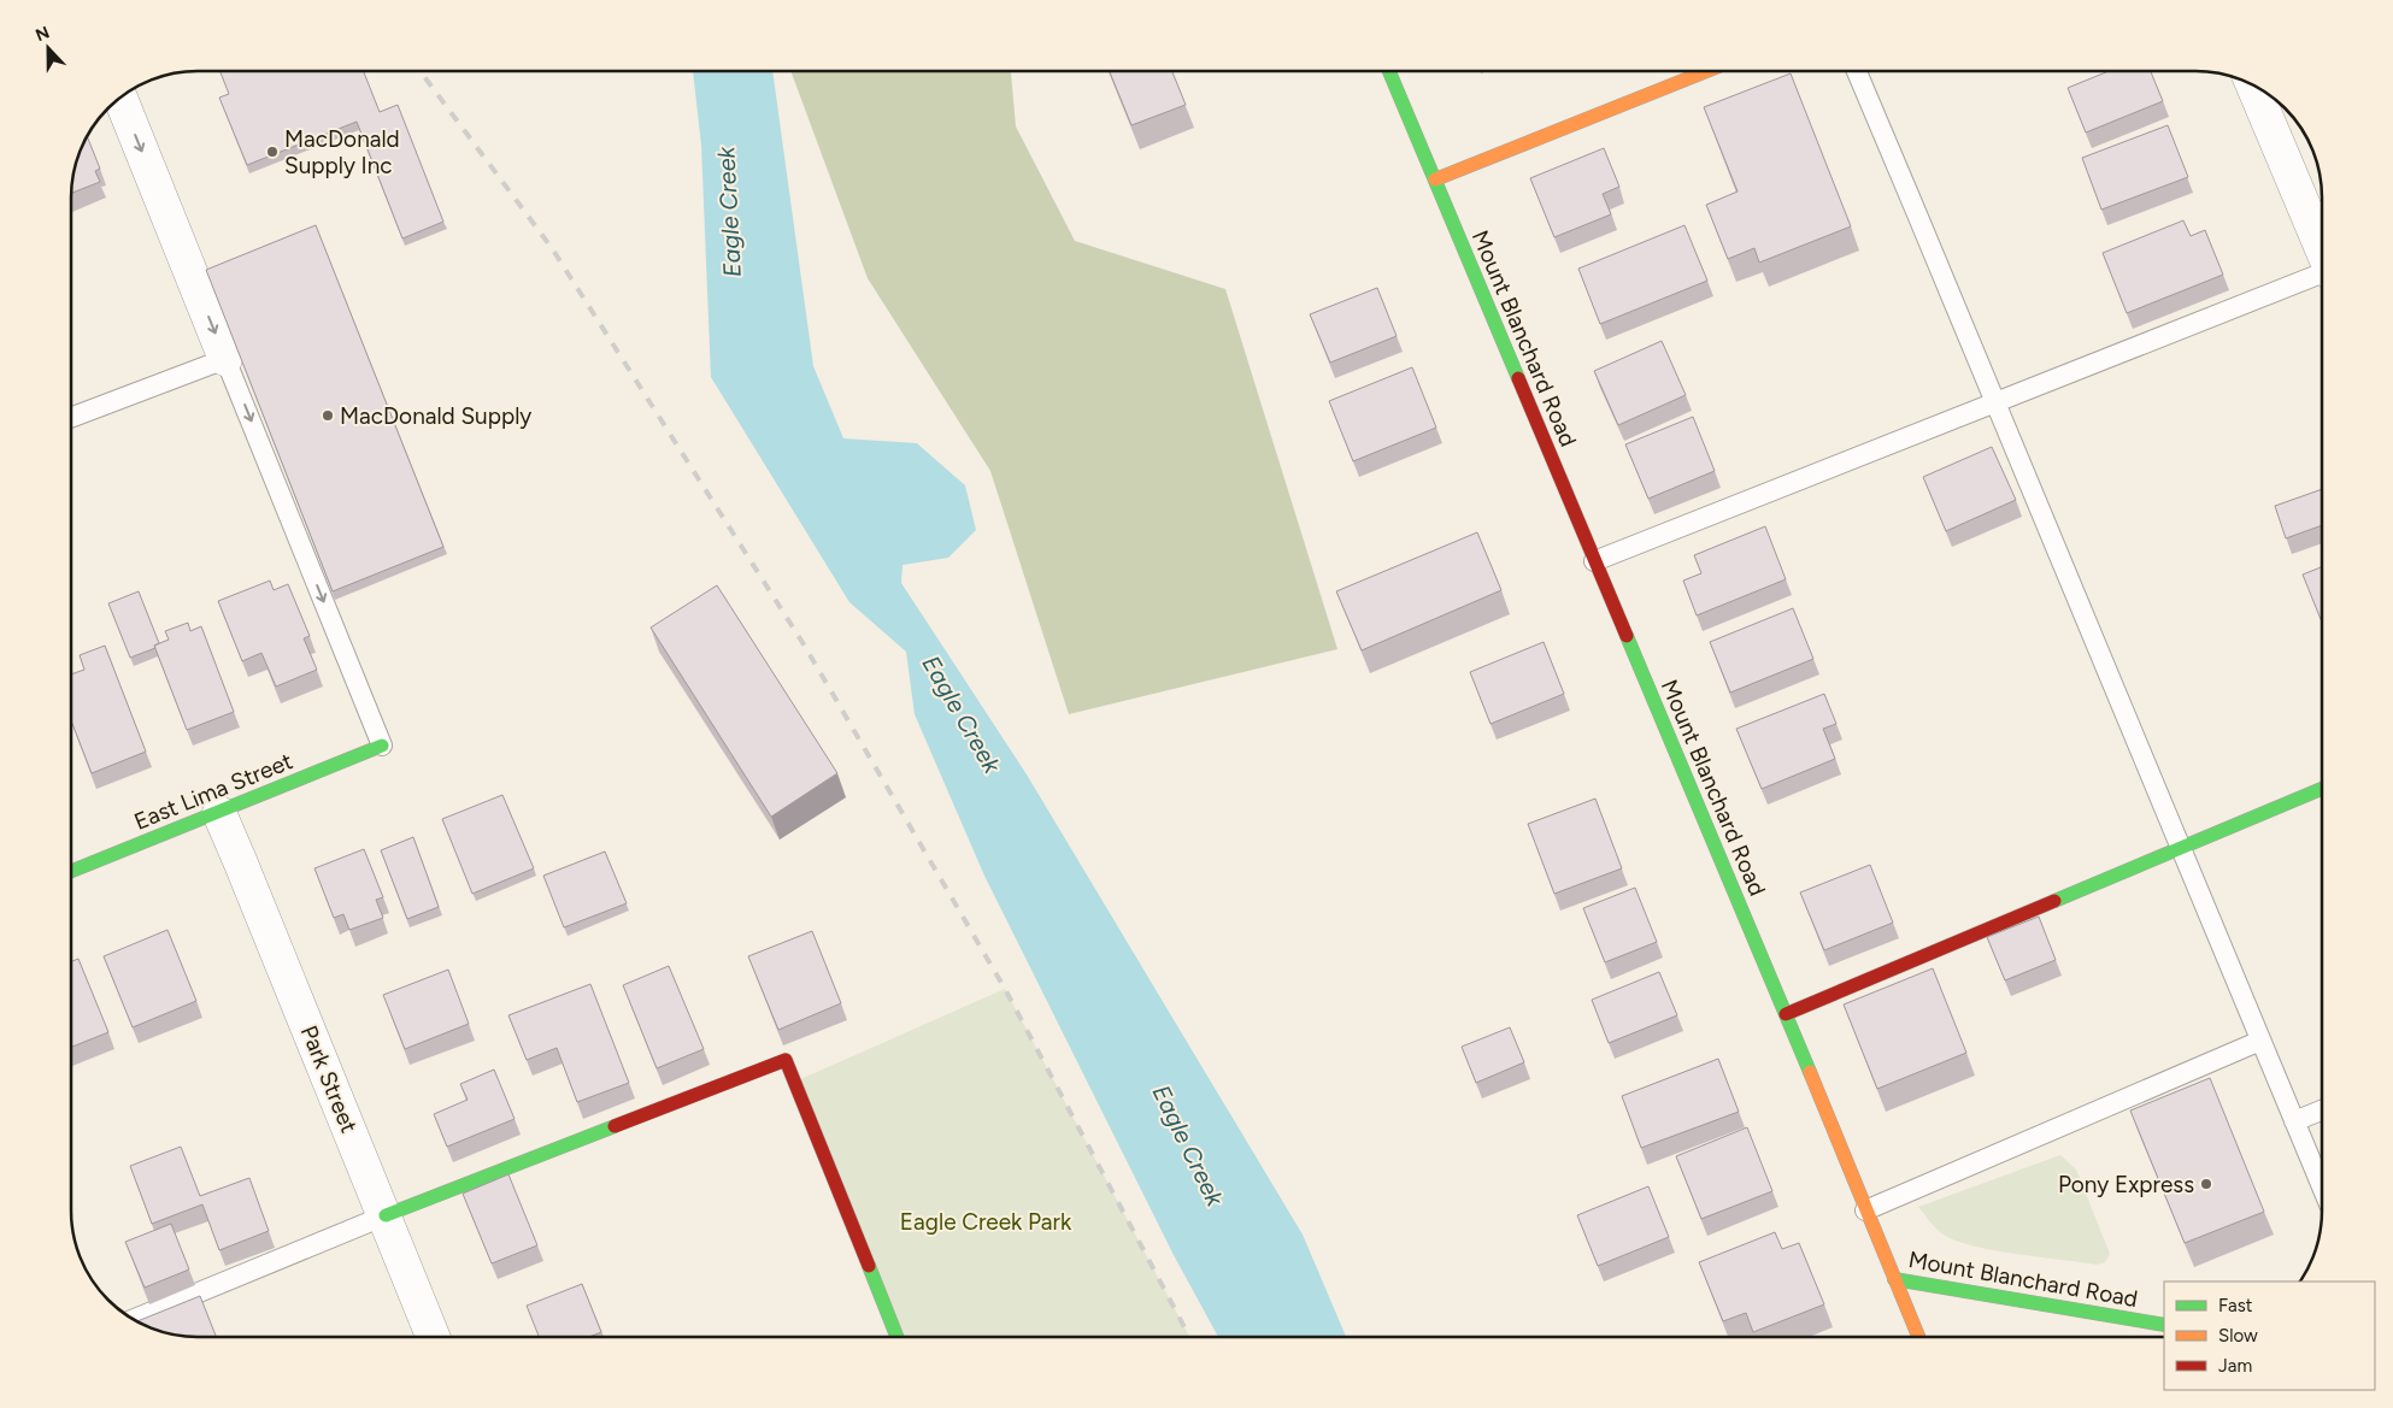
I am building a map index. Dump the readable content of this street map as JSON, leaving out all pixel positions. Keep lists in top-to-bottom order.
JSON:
{
  "streets": {
    "street": ["Mount Blanchard Road", "East Lima Street", "Park Street"]
  },
  "crossings": [
    ["East Lima Street", "Park Street"]
  ],
  "water": ["Eagle Creek"],
  "parks": ["Eagle Creek Park"],
  "places": ["MacDonald Supply Inc", "MacDonald Supply", "Pony Express"],
  "legend": ["Fast", "Slow", "Jam"],
  "north": "top"
}
